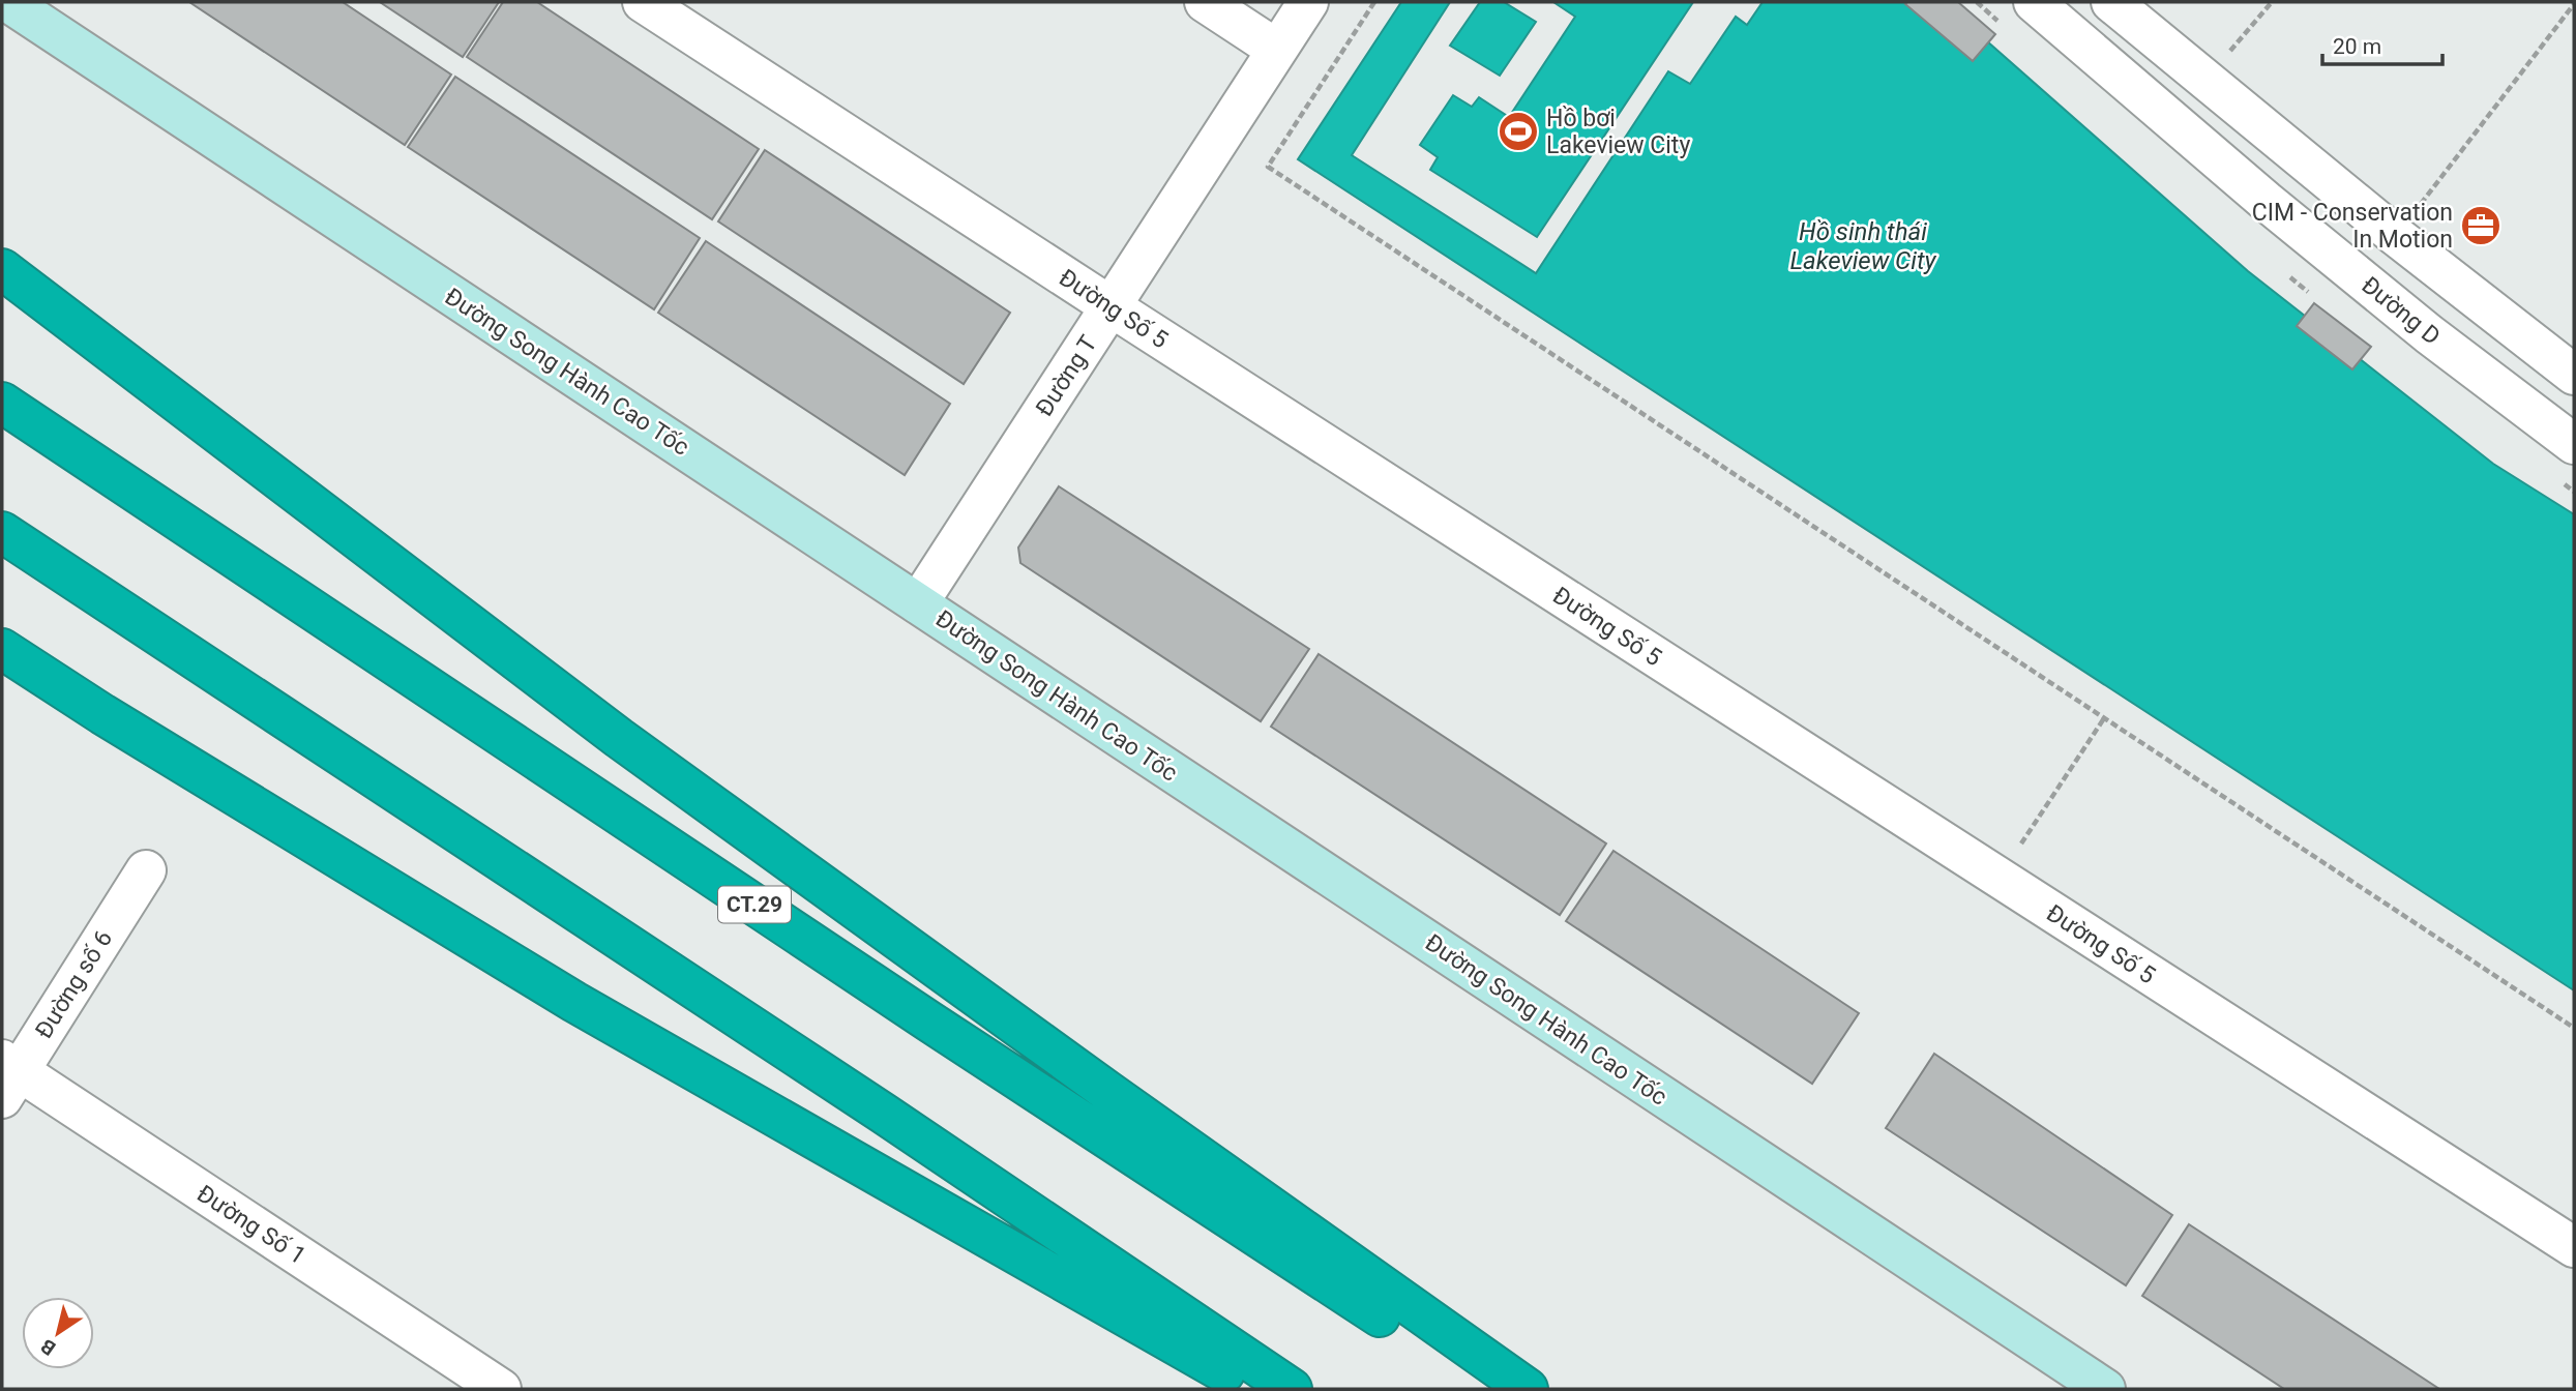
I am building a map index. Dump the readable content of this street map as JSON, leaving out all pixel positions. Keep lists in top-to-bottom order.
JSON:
{
  "streets": {
    "highway": ["CT.29"],
    "main road": ["Đường Song Hành Cao Tốc"],
    "street": [
      "Đường Số 5",
      "Đường D",
      "Đường T",
      "Đường số 6",
      "Đường Số 1"
    ]
  },
  "crossings": [
    ["Đường Số 5", "Đường T"],
    ["Đường Song Hành Cao Tốc", "Đường T"],
    ["Đường số 6", "Đường Số 1"]
  ],
  "water": ["Hồ sinh thái Lakeview City"],
  "places": {
    "sports": ["Hồ bơi Lakeview City"],
    "office": ["CIM - Conservation In Motion"]
  },
  "scale_bar": "20 m",
  "north": "bottom left"
}
